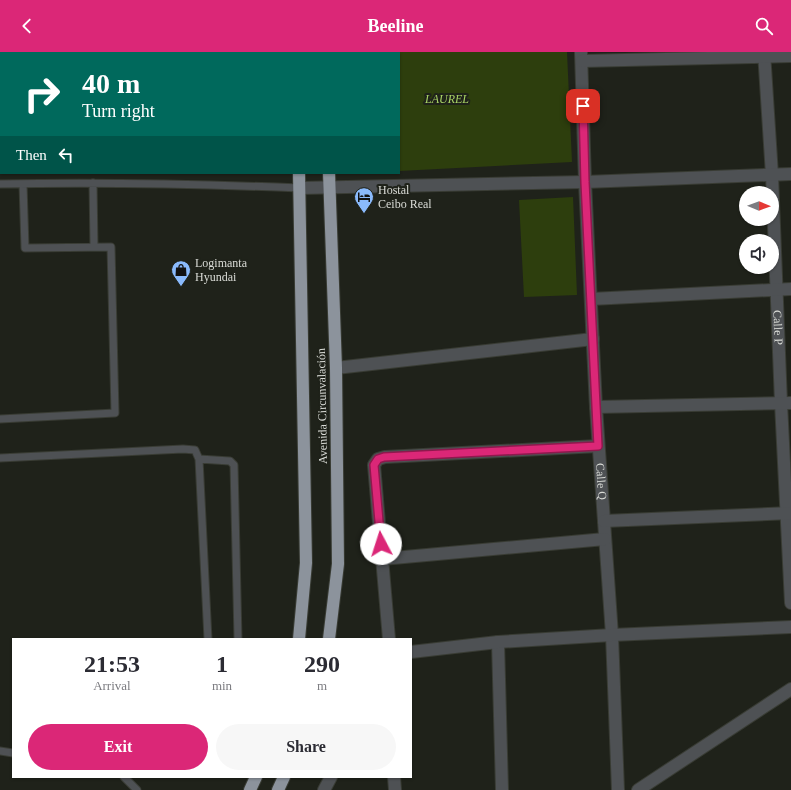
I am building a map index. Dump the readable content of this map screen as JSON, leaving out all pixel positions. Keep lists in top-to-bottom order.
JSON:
{
  "streets": {
    "highway": ["Avenida Circunvalación"],
    "street": ["Calle P", "Calle Q"]
  },
  "parks": ["LAUREL"],
  "places": {
    "hotel": ["Hostal Ceibo Real"],
    "shop": ["Logimanta Hyundai"]
  },
  "north": "right",
  "page": {
    "header": "Beeline",
    "turn": ["40 m", "Turn right"],
    "then": "Then",
    "eta": [
      "21:53",
      "Arrival",
      "1",
      "min",
      "290",
      "m"
    ],
    "buttons": ["Exit", "Share"]
  }
}
